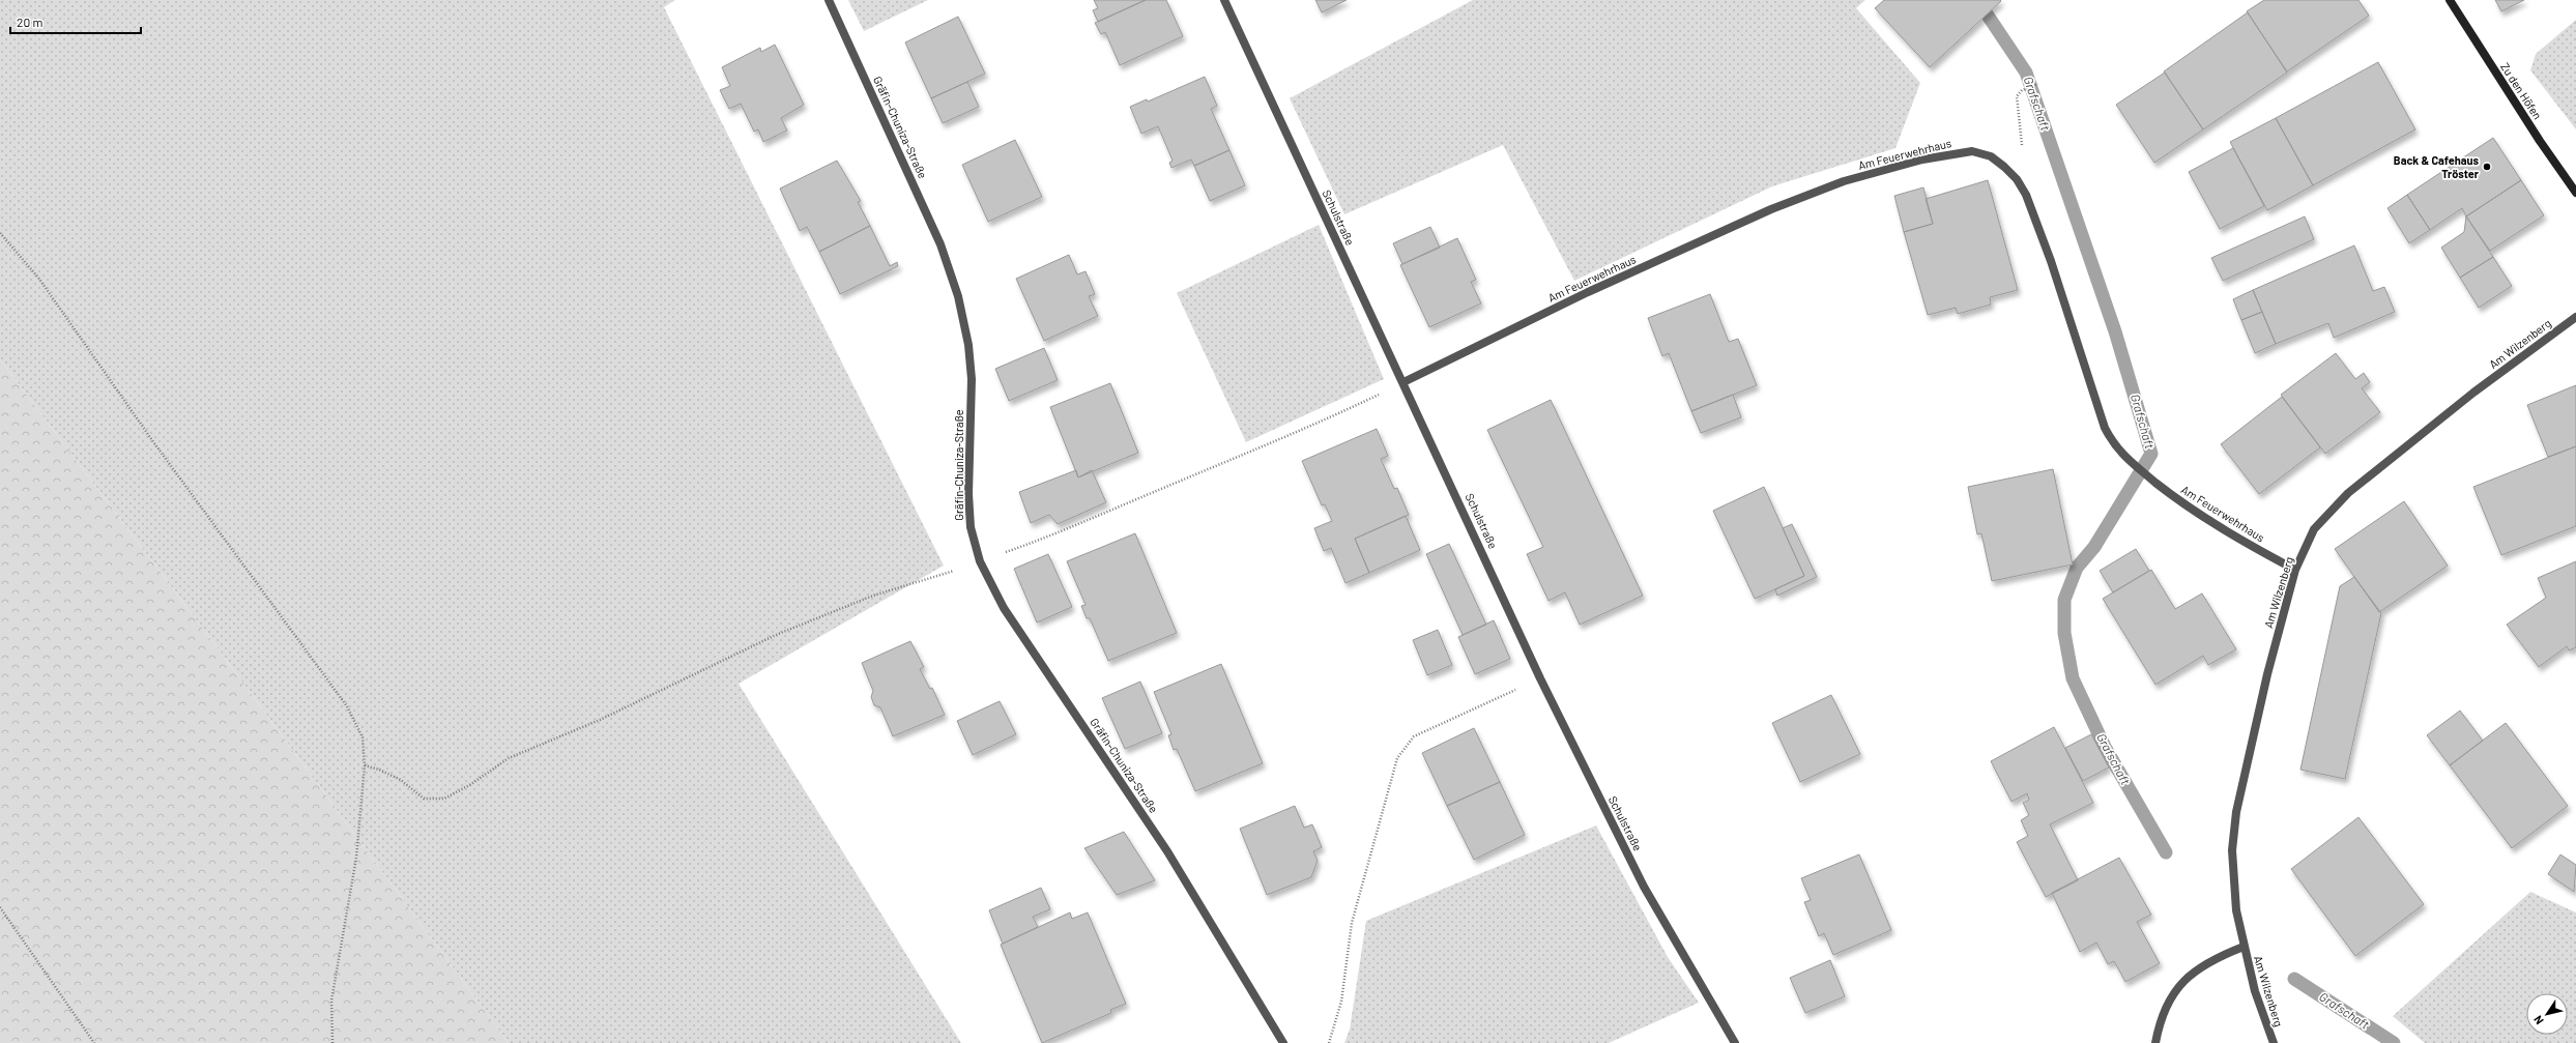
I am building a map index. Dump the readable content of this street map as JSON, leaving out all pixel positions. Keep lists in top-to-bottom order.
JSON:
{
  "streets": {
    "street": [
      "Zu den Höfen",
      "Gräfin-Chuniza-Straße",
      "Am Feuerwehrhaus",
      "Schulstraße",
      "Am Wilzenberg"
    ]
  },
  "crossings": [
    ["Am Feuerwehrhaus", "Schulstraße"],
    ["Am Feuerwehrhaus", "Am Wilzenberg"]
  ],
  "water": ["Grafschaft"],
  "places": ["Back & Cafehaus Tröster"],
  "scale_bar": "20 m",
  "north": "bottom left"
}
